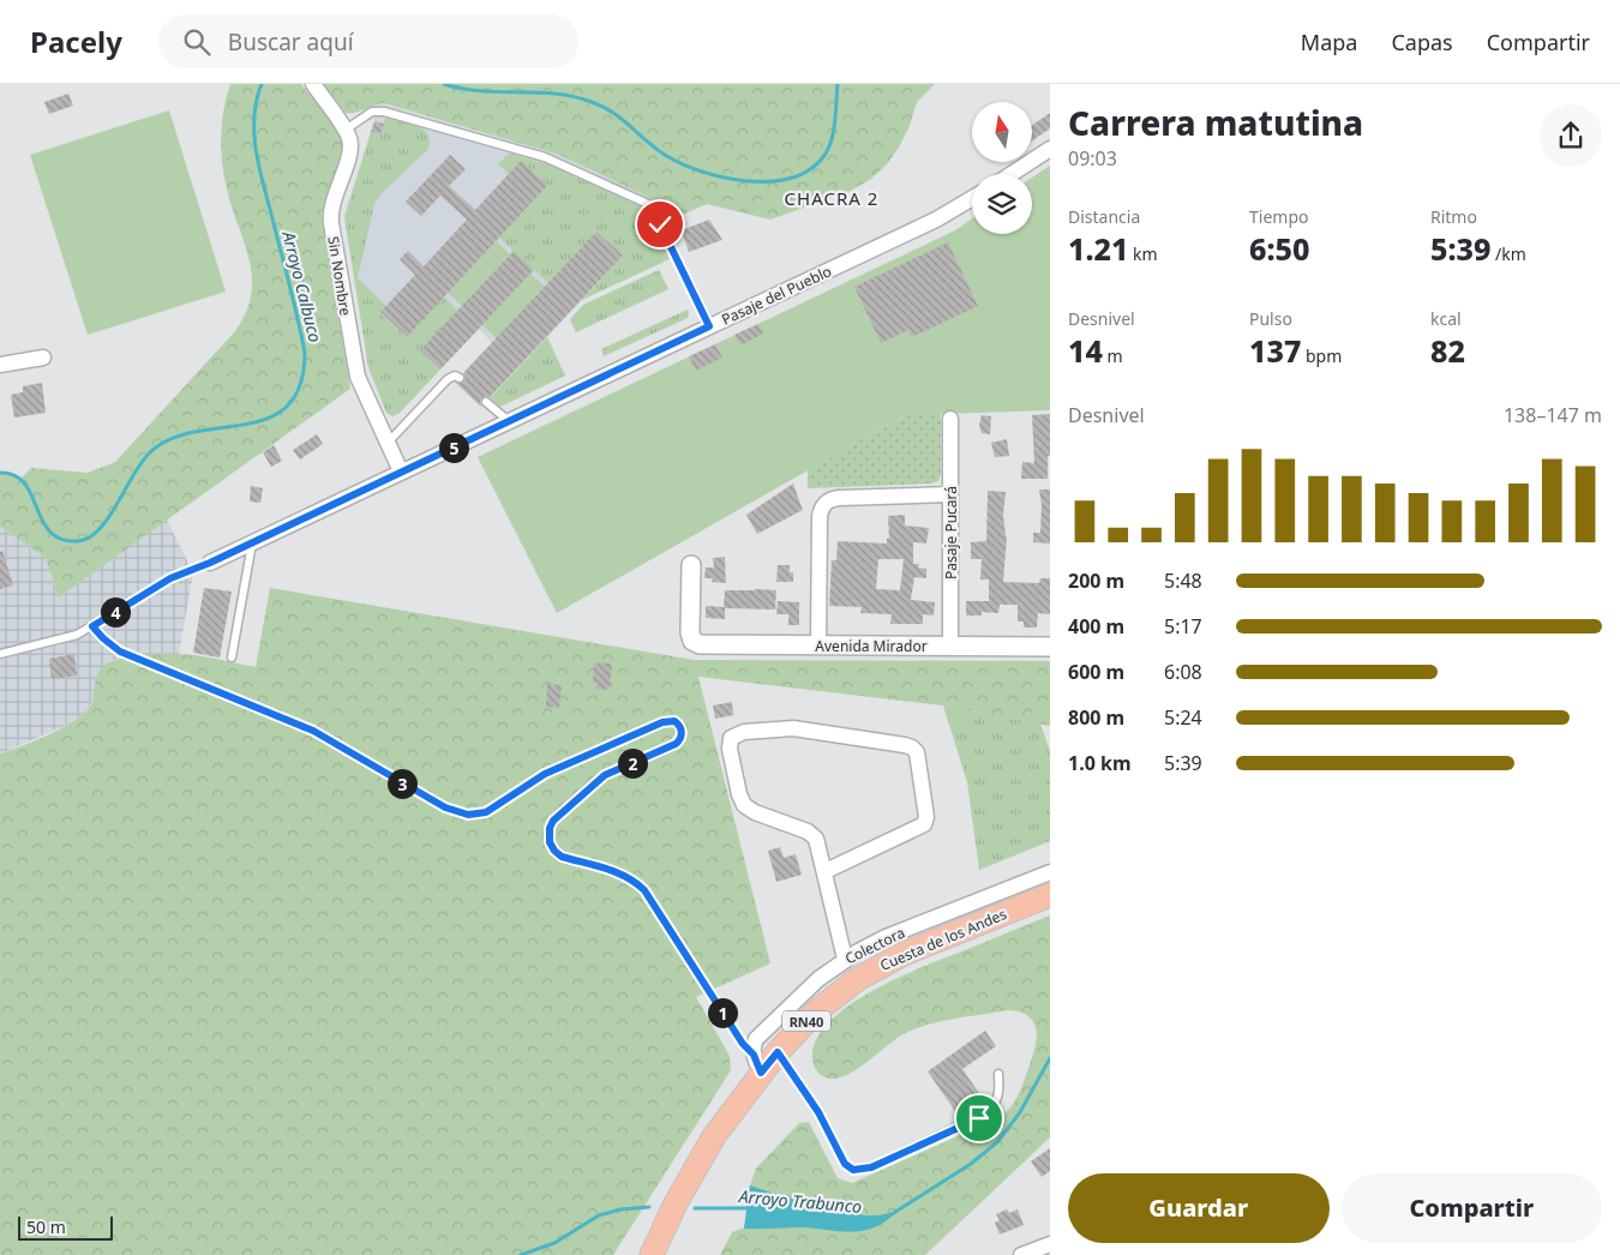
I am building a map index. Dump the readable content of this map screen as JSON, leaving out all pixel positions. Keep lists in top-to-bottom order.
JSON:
{
  "streets": {
    "main road": ["Cuesta de los Andes", "RN40"],
    "street": [
      "Sin Nombre",
      "Pasaje del Pueblo",
      "Pasaje Pucará",
      "Avenida Mirador",
      "Colectora"
    ]
  },
  "crossings": [
    ["Sin Nombre", "Pasaje del Pueblo"],
    ["Pasaje Pucará", "Avenida Mirador"],
    ["Cuesta de los Andes", "Colectora"]
  ],
  "districts": ["CHACRA 2"],
  "water": ["Arroyo Calbuco", "Arroyo Trabunco"],
  "scale_bar": "50 m",
  "north": "top",
  "page": {
    "header": "Pacely",
    "search": "Buscar aquí",
    "nav": ["Mapa", "Capas", "Compartir"],
    "heading": ["Carrera matutina", "09:03"],
    "stats": [
      ["Distancia", "1.21 km"],
      ["Tiempo", "6:50"],
      ["Ritmo", "5:39 /km"],
      ["Desnivel", "14 m"],
      ["Pulso", "137 bpm"],
      ["kcal", "82"]
    ],
    "chart": ["Desnivel", "138–147 m"],
    "pins": [
      "5",
      "4",
      "2",
      "3",
      "1"
    ],
    "list": [
      {
        "name": "200 m",
        "note": "5:48"
      },
      {
        "name": "400 m",
        "note": "5:17"
      },
      {
        "name": "600 m",
        "note": "6:08"
      },
      {
        "name": "800 m",
        "note": "5:24"
      },
      {
        "name": "1.0 km",
        "note": "5:39"
      }
    ],
    "buttons": ["Guardar", "Compartir"],
    "scale": "50 m"
  }
}
